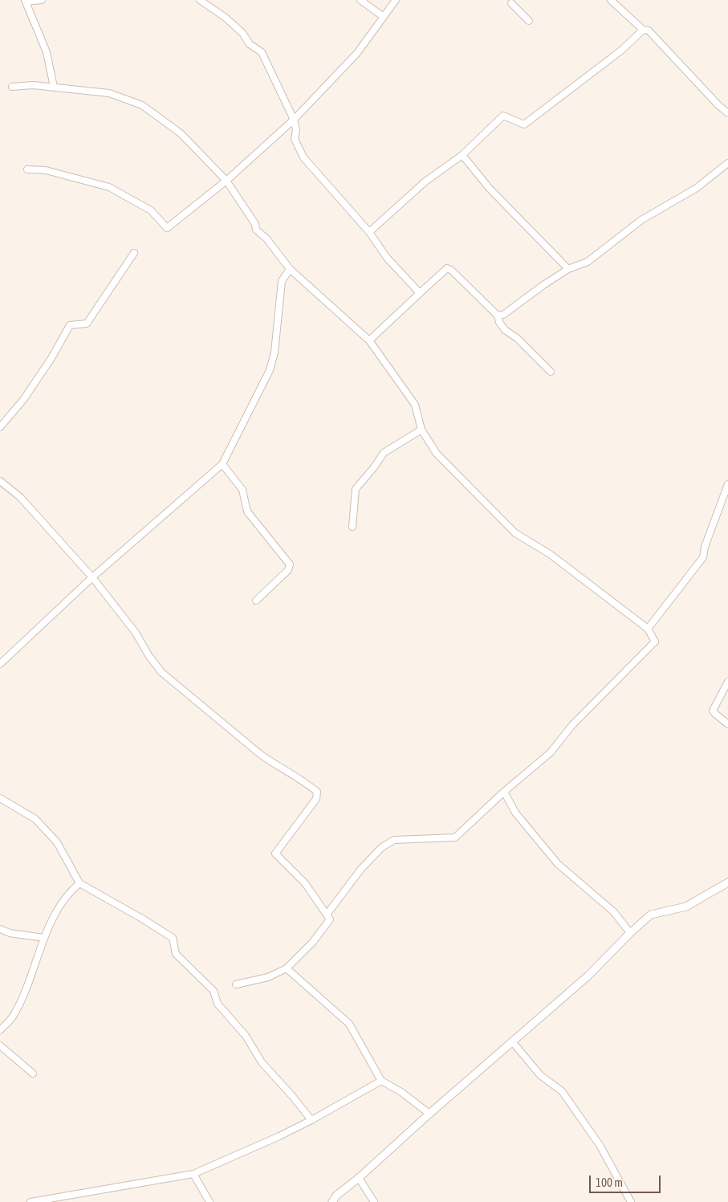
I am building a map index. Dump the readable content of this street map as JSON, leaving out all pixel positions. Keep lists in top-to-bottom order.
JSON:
{
  "scale_bar": "100 m"
}
